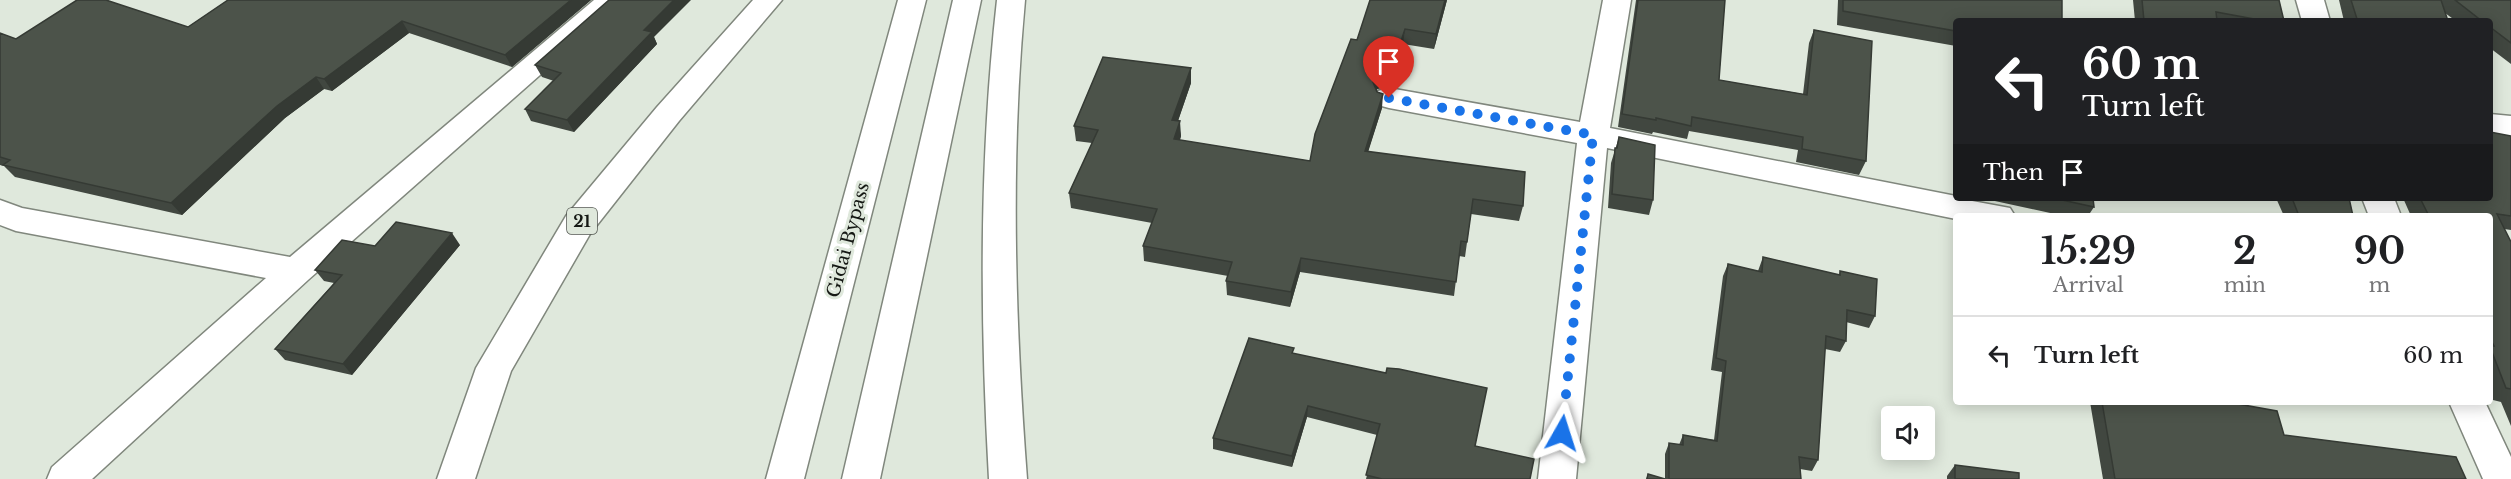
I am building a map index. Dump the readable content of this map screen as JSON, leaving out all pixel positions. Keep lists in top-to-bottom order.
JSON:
{
  "streets": {
    "main road": ["21", "Gidai Bypass"]
  },
  "page": {
    "turn": ["60 m", "Turn left"],
    "then": "Then",
    "eta": [
      "15:29",
      "Arrival",
      "2",
      "min",
      "90",
      "m"
    ],
    "list": [
      {
        "name": "Turn left",
        "value": "60 m"
      }
    ]
  }
}
